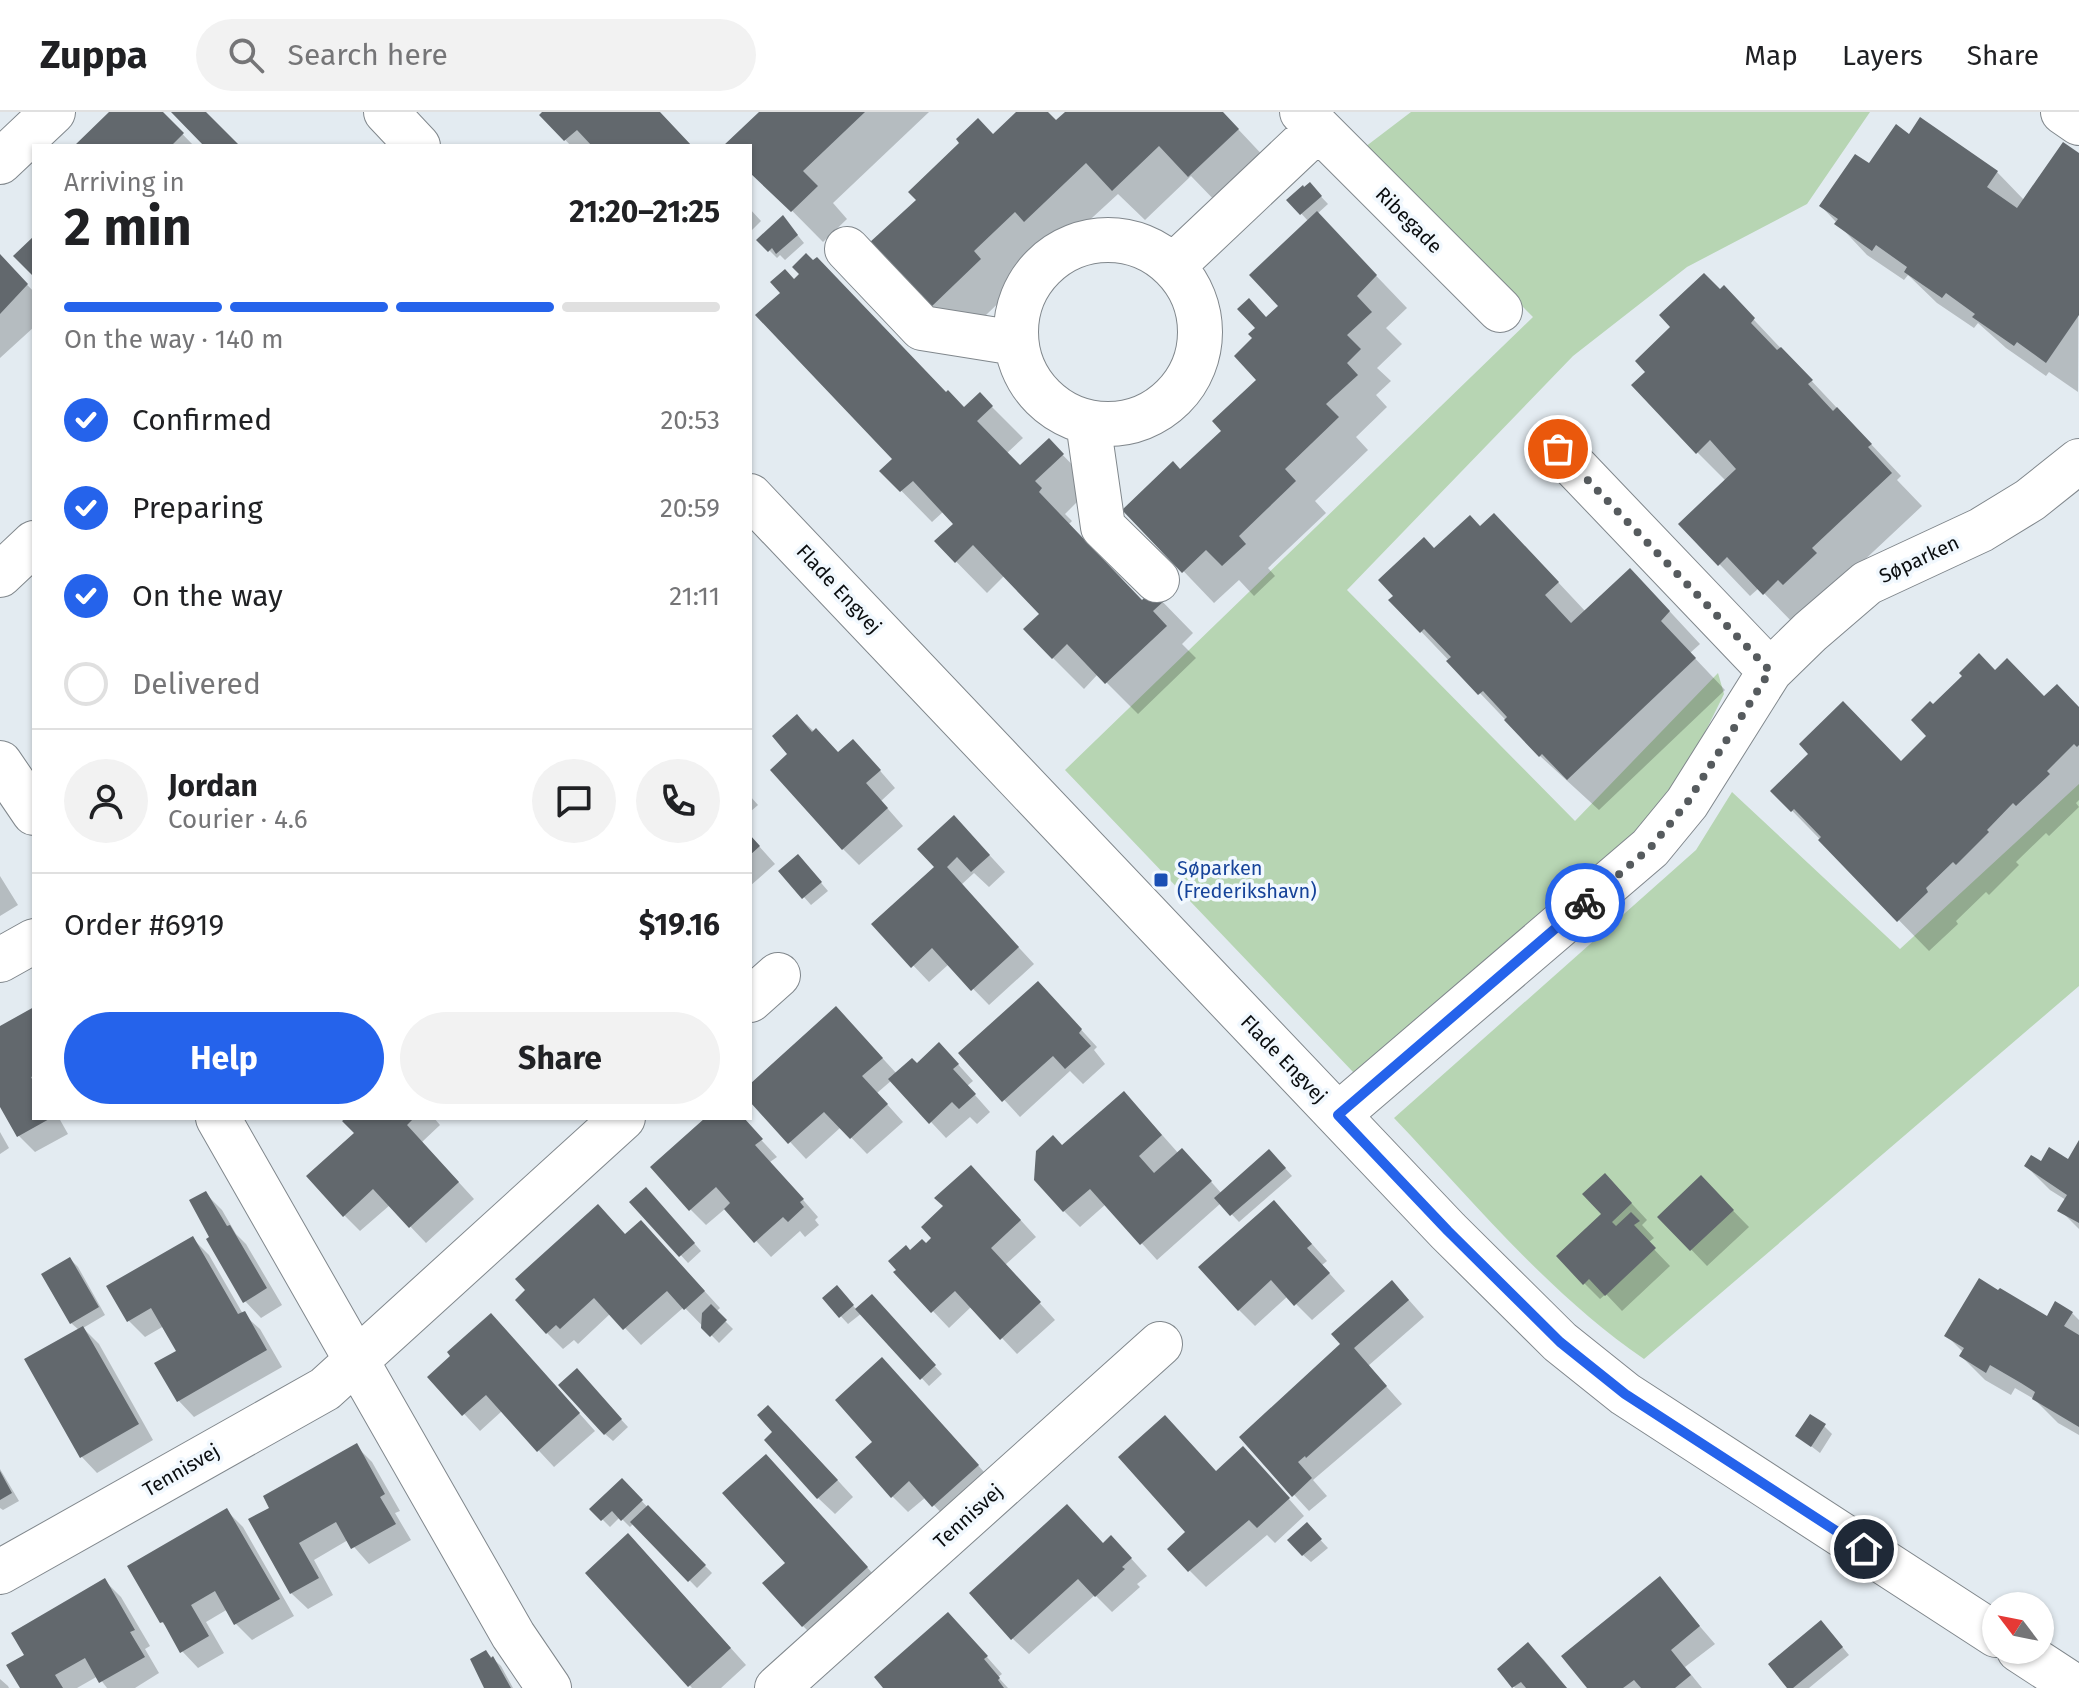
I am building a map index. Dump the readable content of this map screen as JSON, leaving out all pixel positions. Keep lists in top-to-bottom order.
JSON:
{
  "streets": {
    "street": [
      "Ribegade",
      "Søparken",
      "Flade Engvej",
      "Tennisvej"
    ]
  },
  "crossings": [
    ["Søparken", "Flade Engvej"]
  ],
  "places": {
    "transit": ["Søparken (Frederikshavn)"]
  },
  "north": "top left",
  "page": {
    "header": "Zuppa",
    "search": "Search here",
    "nav": ["Map", "Layers", "Share"],
    "heading": ["2 min", "Arriving in", "21:20–21:25"],
    "panel": [
      "Jordan",
      "Courier · 4.6",
      "Order #6919",
      "$19.16"
    ],
    "bar": "On the way · 140 m",
    "list": [
      ["Confirmed", "20:53"],
      ["Preparing", "20:59"],
      ["On the way", "21:11"],
      "Delivered"
    ],
    "buttons": ["Help", "Share"]
  }
}
